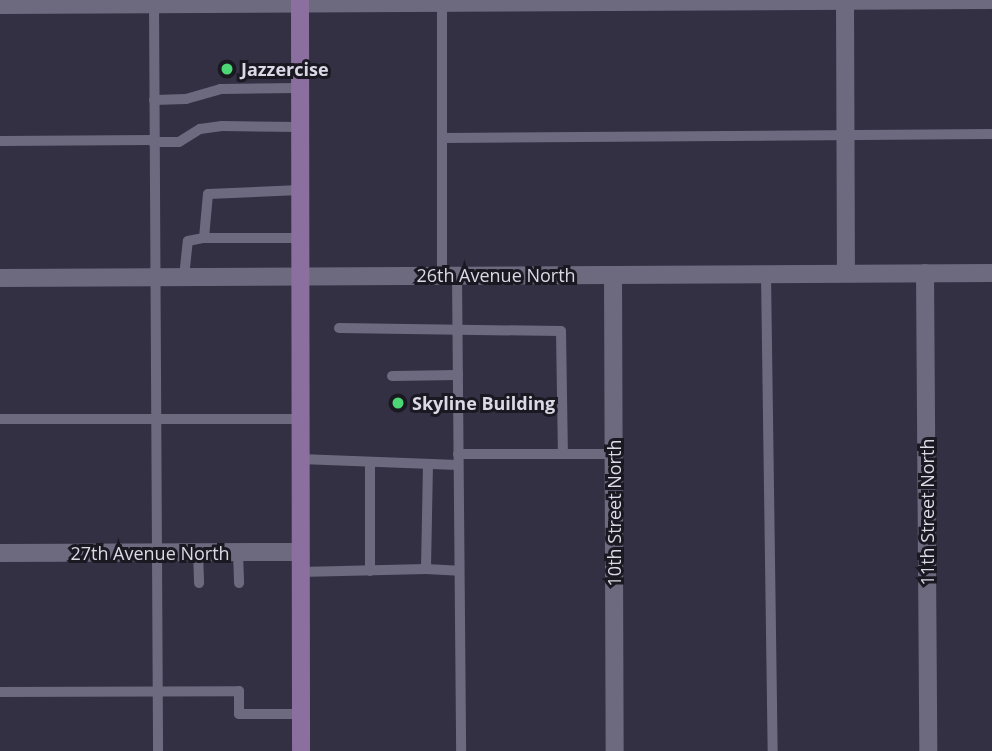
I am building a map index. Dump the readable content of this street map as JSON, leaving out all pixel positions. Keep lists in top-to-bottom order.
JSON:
{
  "streets": {
    "street": [
      "26th Avenue North",
      "11th Street North",
      "10th Street North",
      "27th Avenue North"
    ]
  },
  "crossings": [
    ["26th Avenue North", "11th Street North"],
    ["26th Avenue North", "10th Street North"]
  ],
  "places": ["Jazzercise", "Skyline Building"]
}
